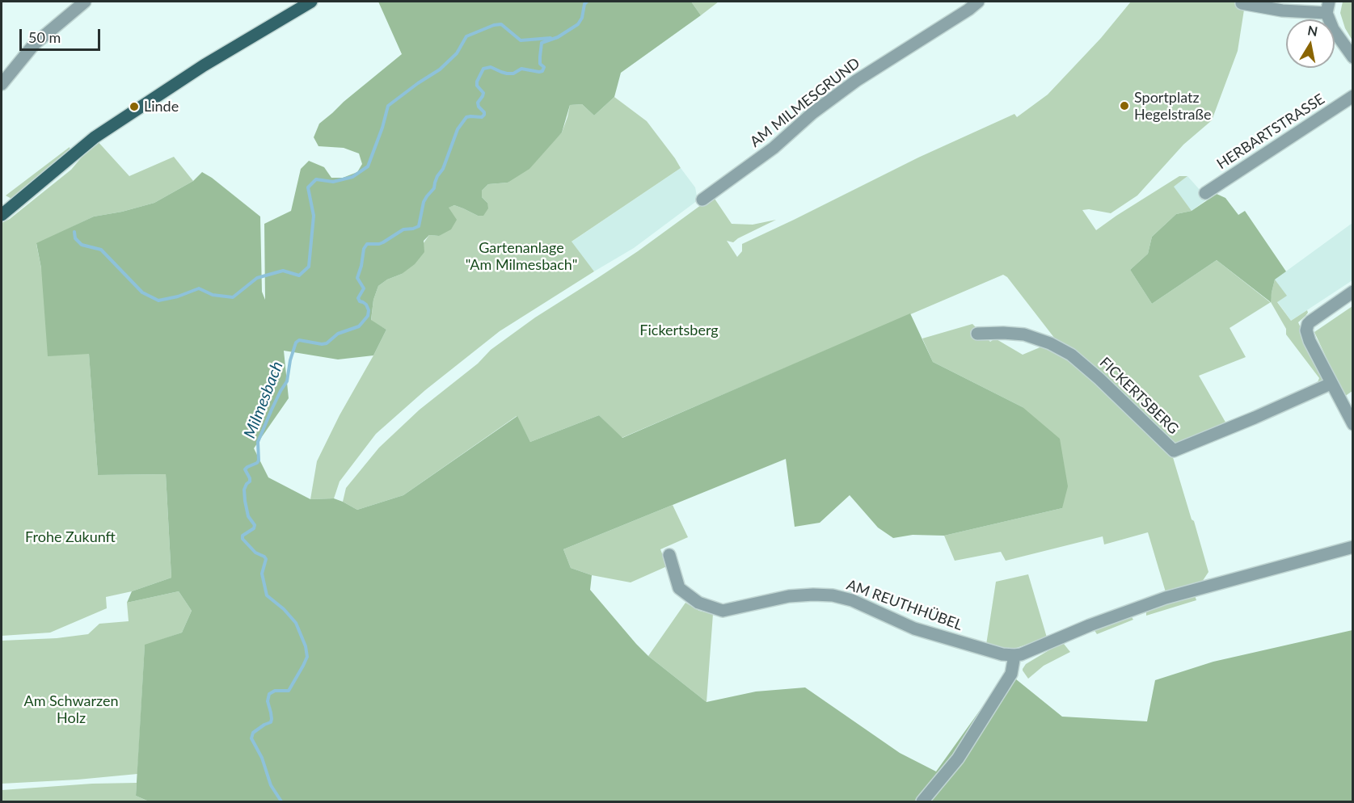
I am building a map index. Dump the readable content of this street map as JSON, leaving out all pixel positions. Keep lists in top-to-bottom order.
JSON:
{
  "streets": {
    "street": [
      "AM MILMESGRUND",
      "HERBARTSTRASSE",
      "FICKERTSBERG",
      "AM REUTHHÜBEL"
    ]
  },
  "water": ["Milmesbach"],
  "parks": [
    "Gartenanlage \"Am Milmesbach\"",
    "Fickertsberg",
    "Frohe Zukunft",
    "Am Schwarzen Holz"
  ],
  "places": ["Sportplatz Hegelstraße", "Linde"],
  "scale_bar": "50 m",
  "north": "top"
}
